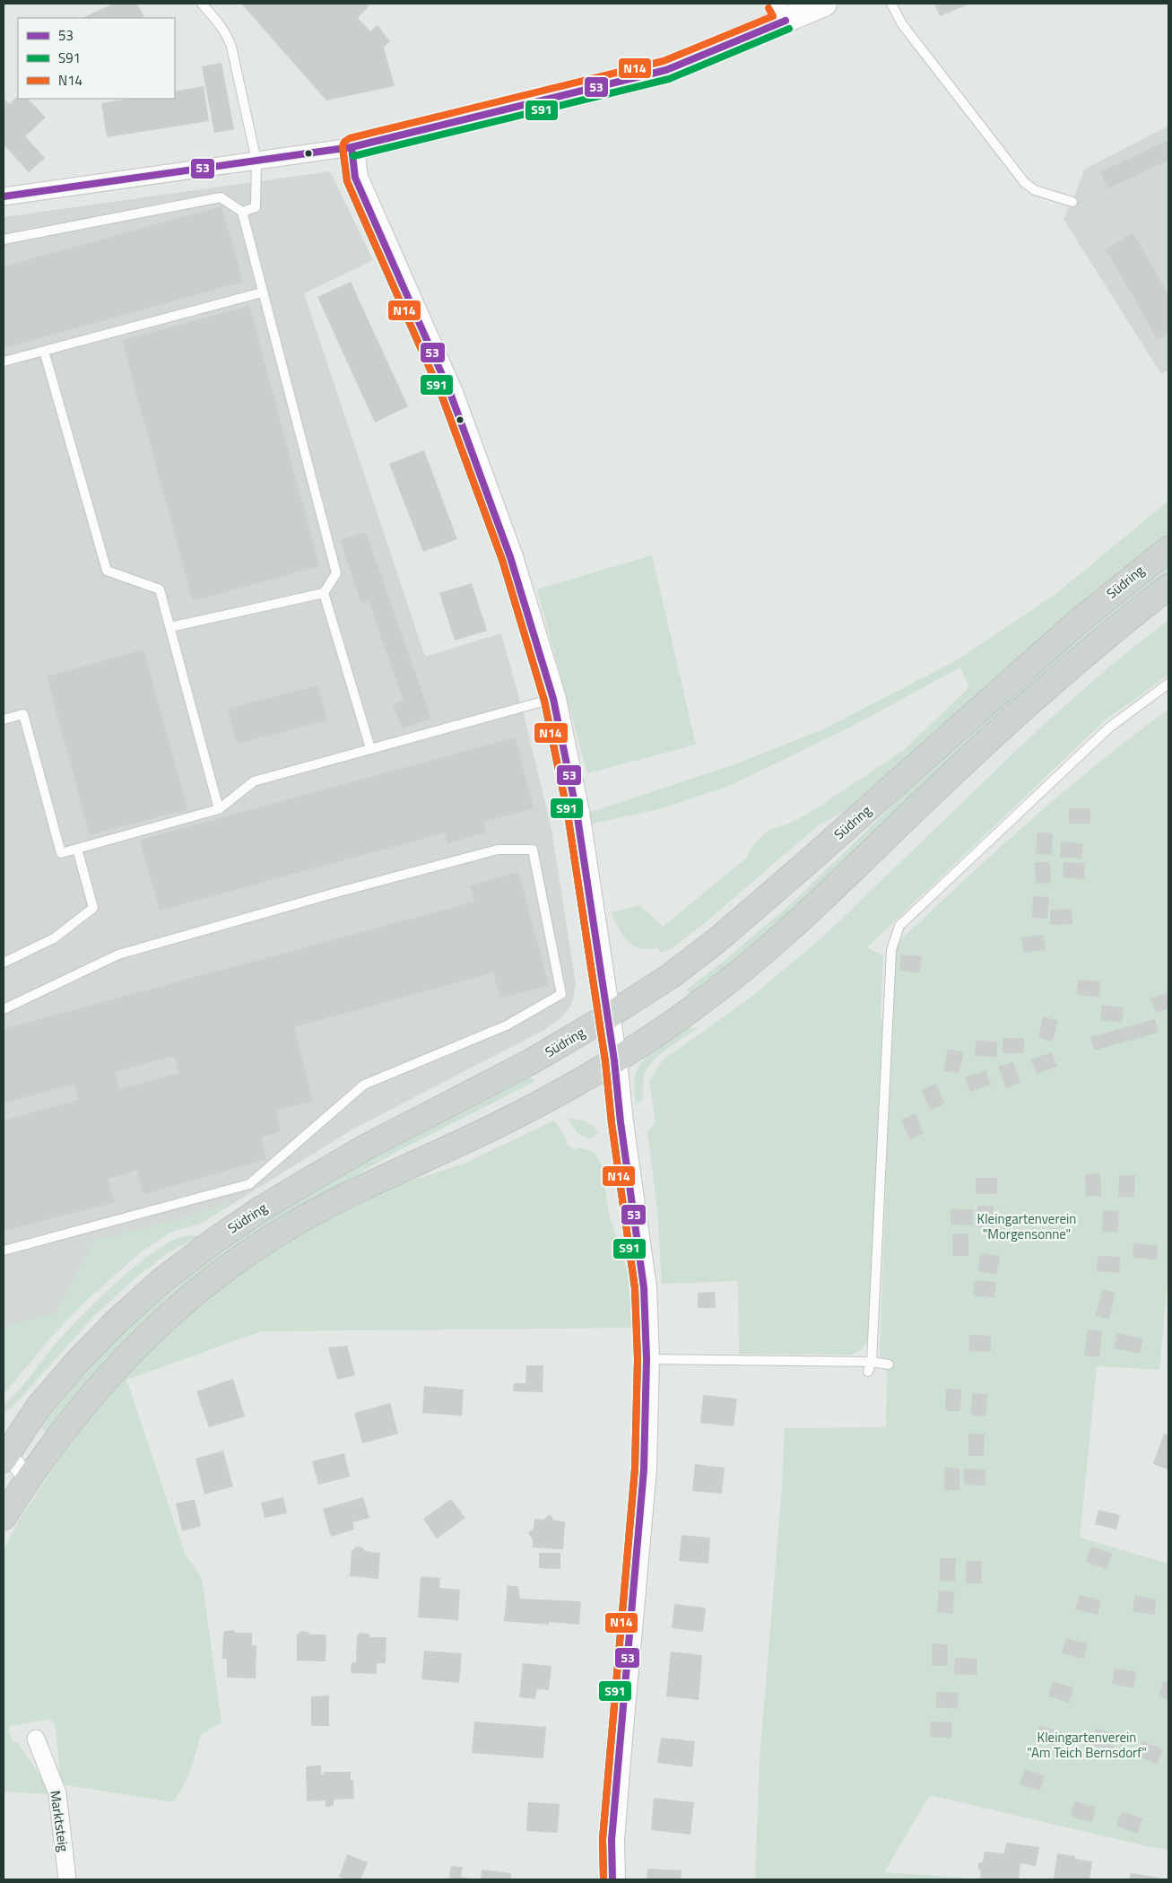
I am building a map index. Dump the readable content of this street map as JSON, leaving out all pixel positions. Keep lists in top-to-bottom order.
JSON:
{
  "streets": {
    "main road": ["Südring"],
    "street": ["Marktsteig"]
  },
  "parks": ["Kleingartenverein \"Morgensonne\"", "Kleingartenverein \"Am Teich Bernsdorf\""],
  "lines": ["transit line N14", "transit line 53", "transit line S91"],
  "legend": ["53", "S91", "N14"]
}
